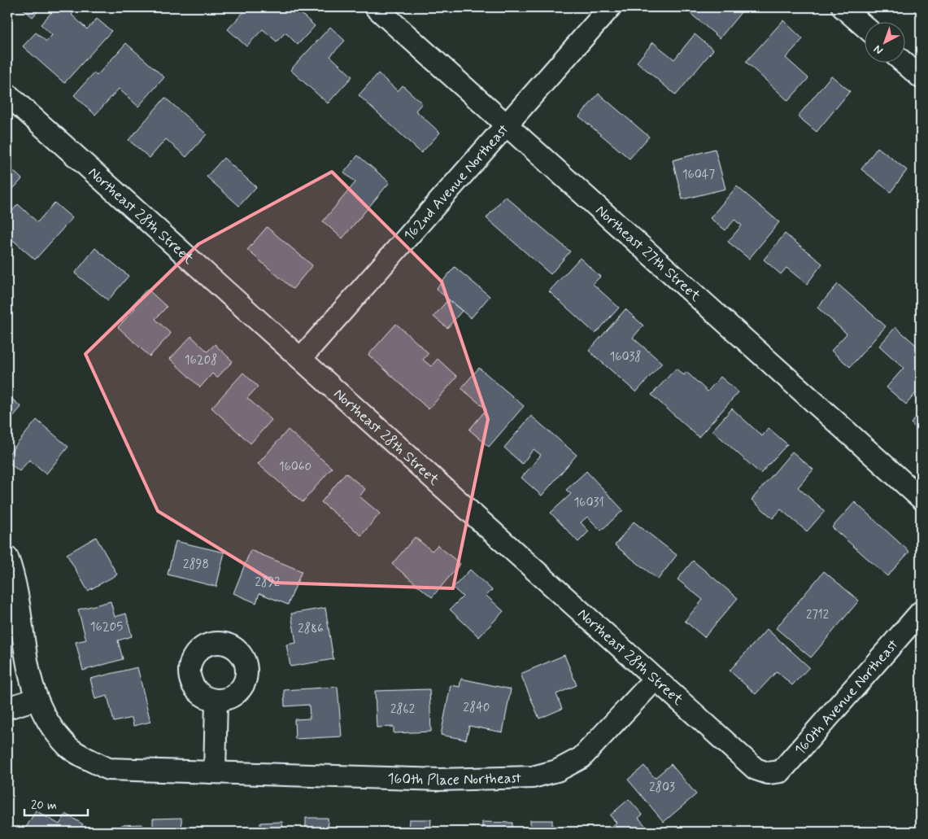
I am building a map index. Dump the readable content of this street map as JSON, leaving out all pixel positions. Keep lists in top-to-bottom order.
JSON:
{
  "streets": {
    "street": [
      "162nd Avenue Northeast",
      "Northeast 28th Street",
      "Northeast 27th Street",
      "160th Avenue Northeast",
      "160th Place Northeast"
    ]
  },
  "crossings": [
    ["162nd Avenue Northeast", "Northeast 28th Street"],
    ["162nd Avenue Northeast", "Northeast 27th Street"],
    ["Northeast 28th Street", "160th Avenue Northeast"],
    ["Northeast 28th Street", "160th Place Northeast"]
  ],
  "house_numbers": [
    "16047",
    "16038",
    "16208",
    "16060",
    "16031",
    "2898",
    "2892",
    "2712",
    "16205",
    "2886",
    "2840",
    "2862",
    "2803"
  ],
  "scale_bar": "20 m",
  "north": "bottom left"
}
